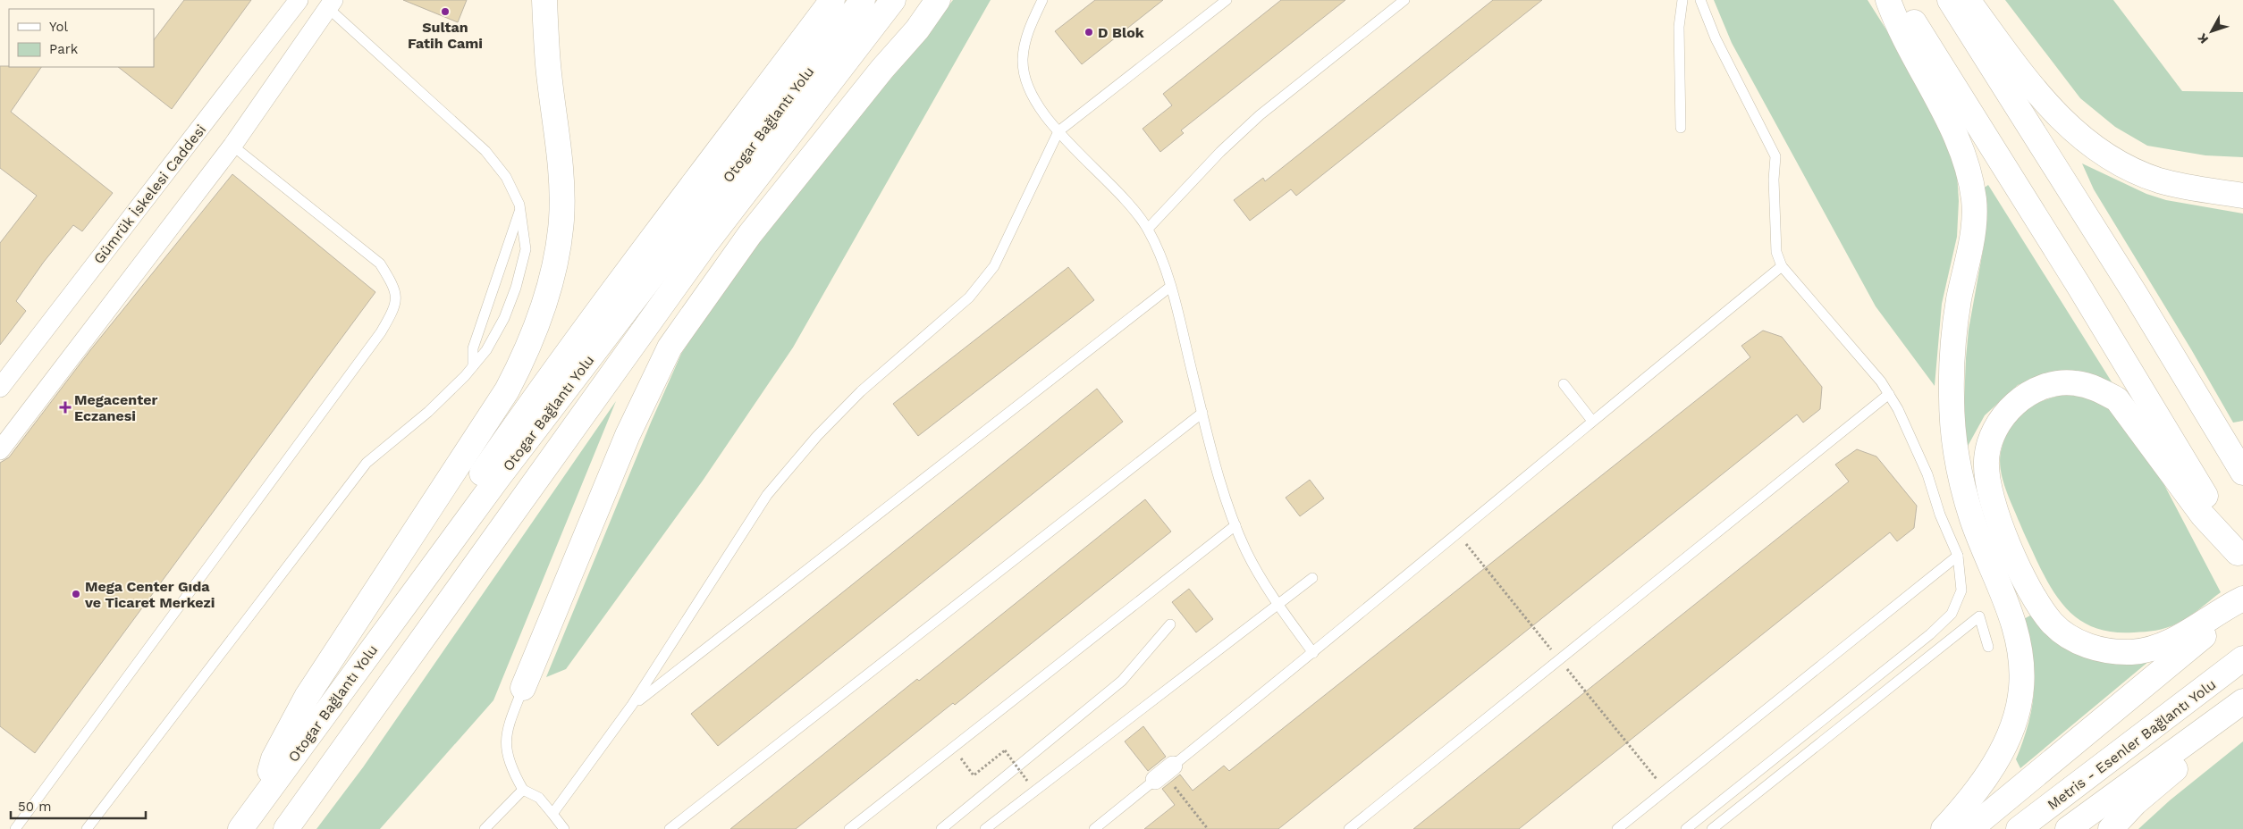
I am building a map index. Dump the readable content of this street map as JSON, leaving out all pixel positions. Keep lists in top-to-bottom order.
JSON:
{
  "streets": {
    "highway": ["Otogar Bağlantı Yolu", "Metris - Esenler Bağlantı Yolu"],
    "street": ["Gümrük İskelesi Caddesi"]
  },
  "places": {
    "other": ["Sultan Fatih Cami", "D Blok", "Mega Center Gıda ve Ticaret Merkezi"],
    "health": ["Megacenter Eczanesi"]
  },
  "legend": ["Yol", "Park"],
  "scale_bar": "50 m",
  "north": "bottom left"
}
